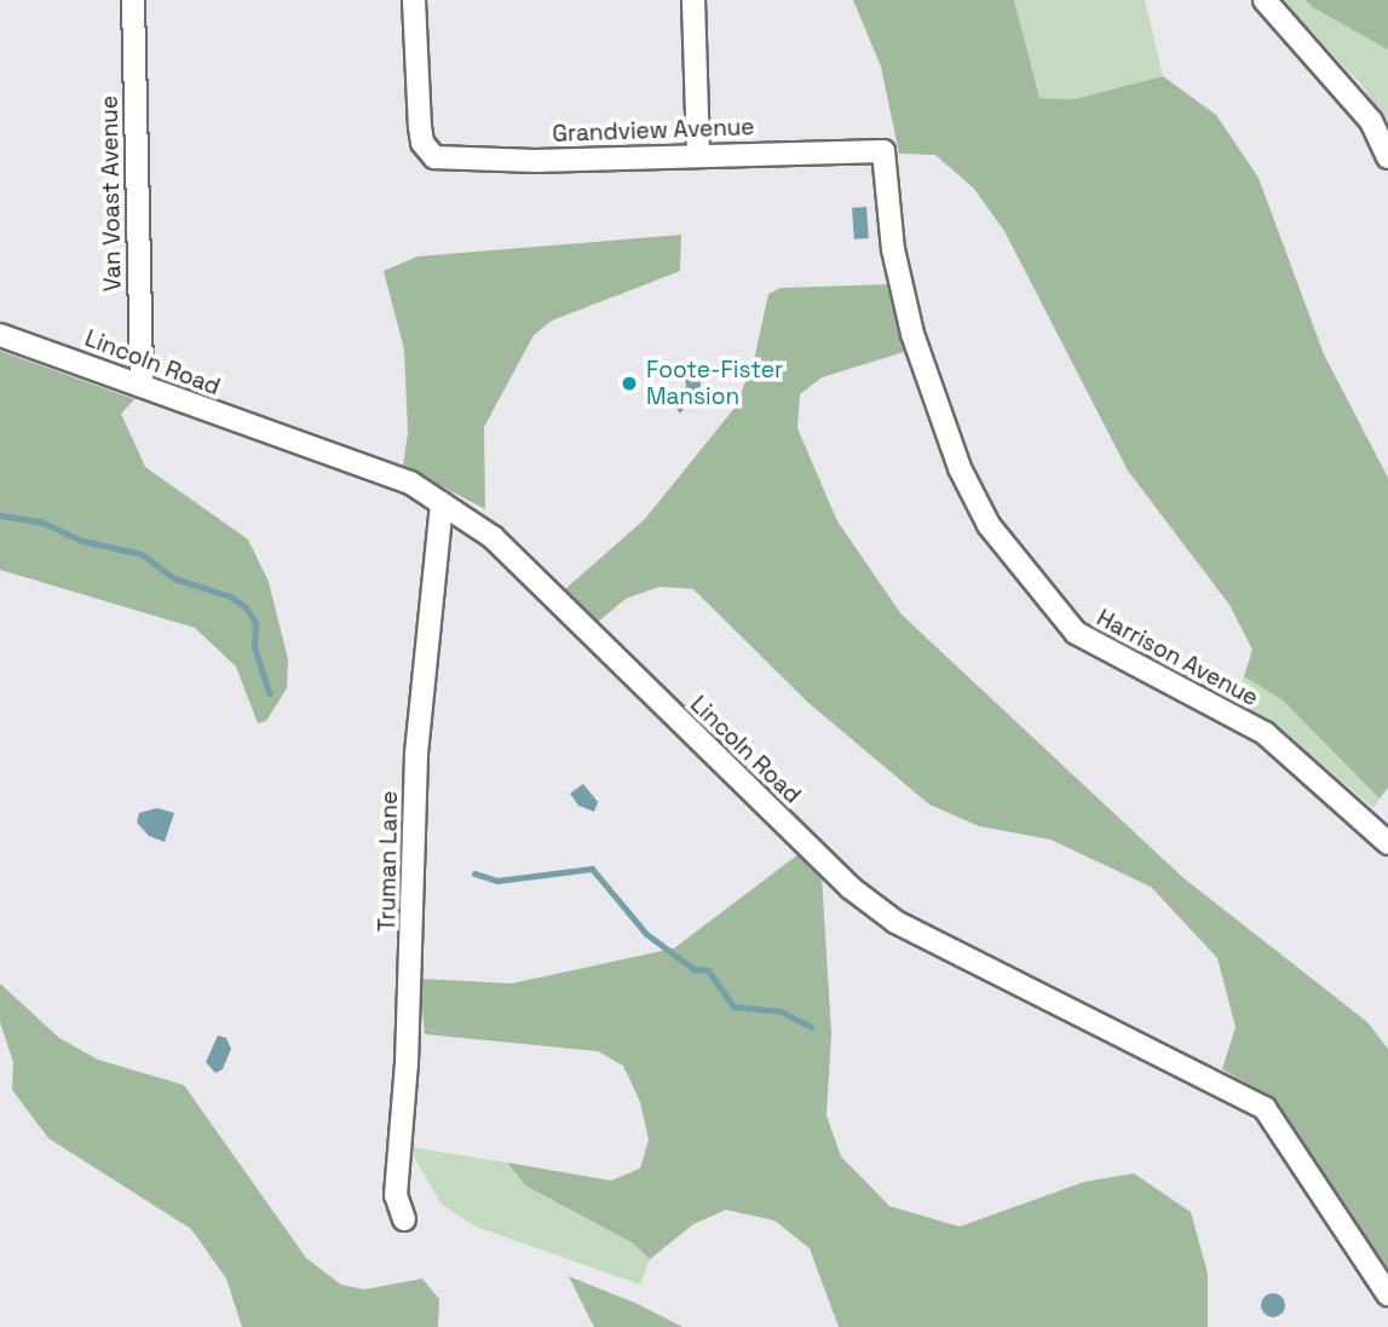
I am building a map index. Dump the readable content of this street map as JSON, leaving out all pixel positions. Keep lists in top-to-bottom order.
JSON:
{
  "streets": {
    "street": [
      "Grandview Avenue",
      "Van Voast Avenue",
      "Lincoln Road",
      "Harrison Avenue",
      "Truman Lane"
    ]
  },
  "crossings": [
    ["Grandview Avenue", "Harrison Avenue"],
    ["Van Voast Avenue", "Lincoln Road"],
    ["Lincoln Road", "Truman Lane"]
  ],
  "places": ["Foote-Fister Mansion"]
}
